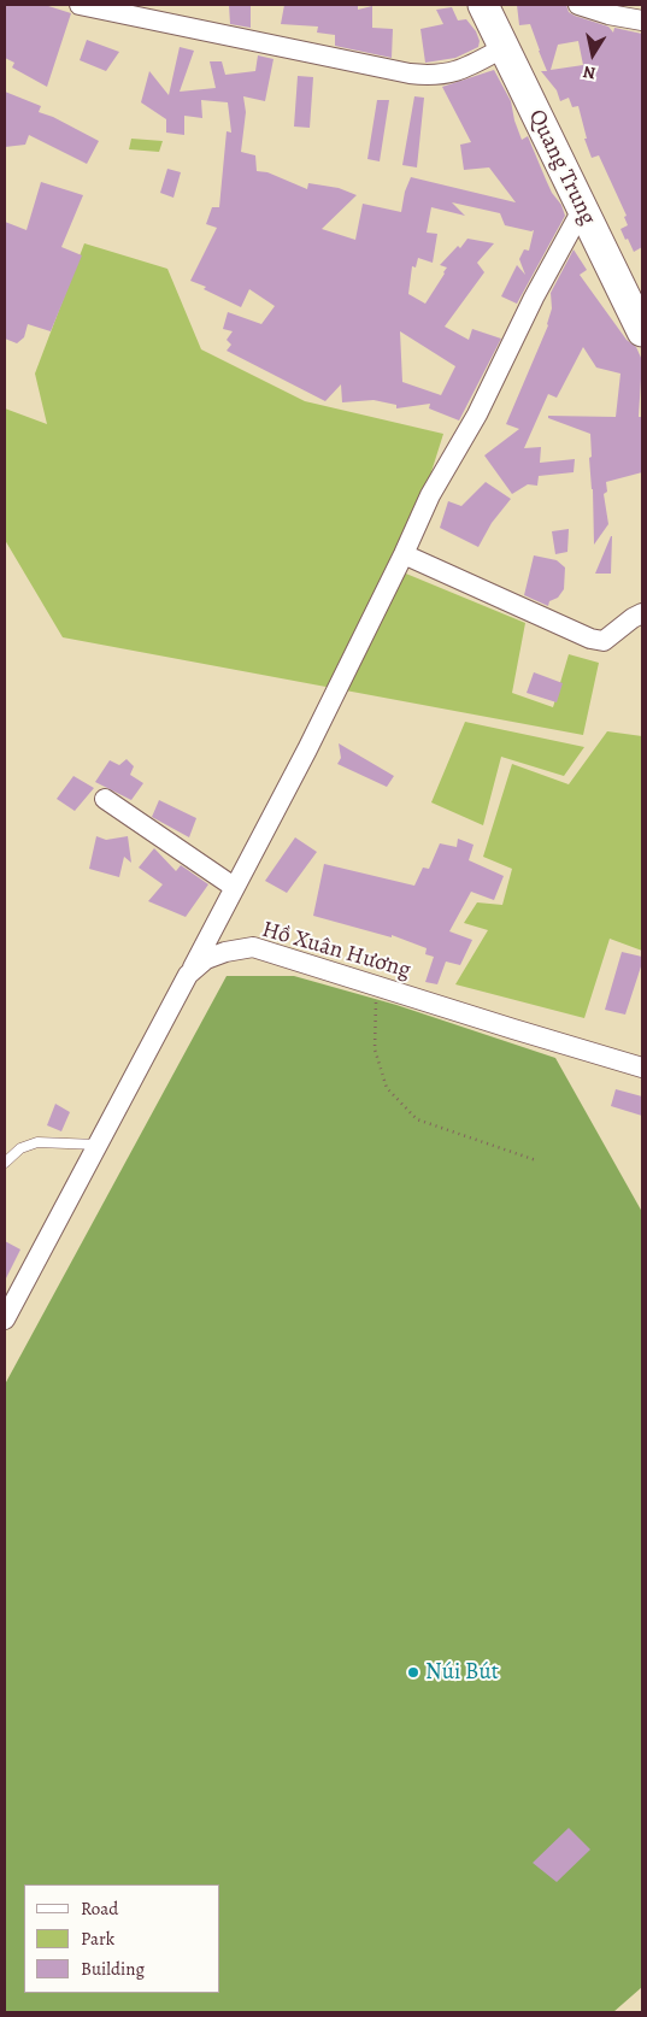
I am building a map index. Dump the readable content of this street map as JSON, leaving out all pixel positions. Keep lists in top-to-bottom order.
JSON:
{
  "streets": {
    "main road": ["Quang Trung"],
    "street": ["Hồ Xuân Hương"]
  },
  "places": ["Núi Bút"],
  "legend": ["Road", "Park", "Building"],
  "north": "bottom"
}
